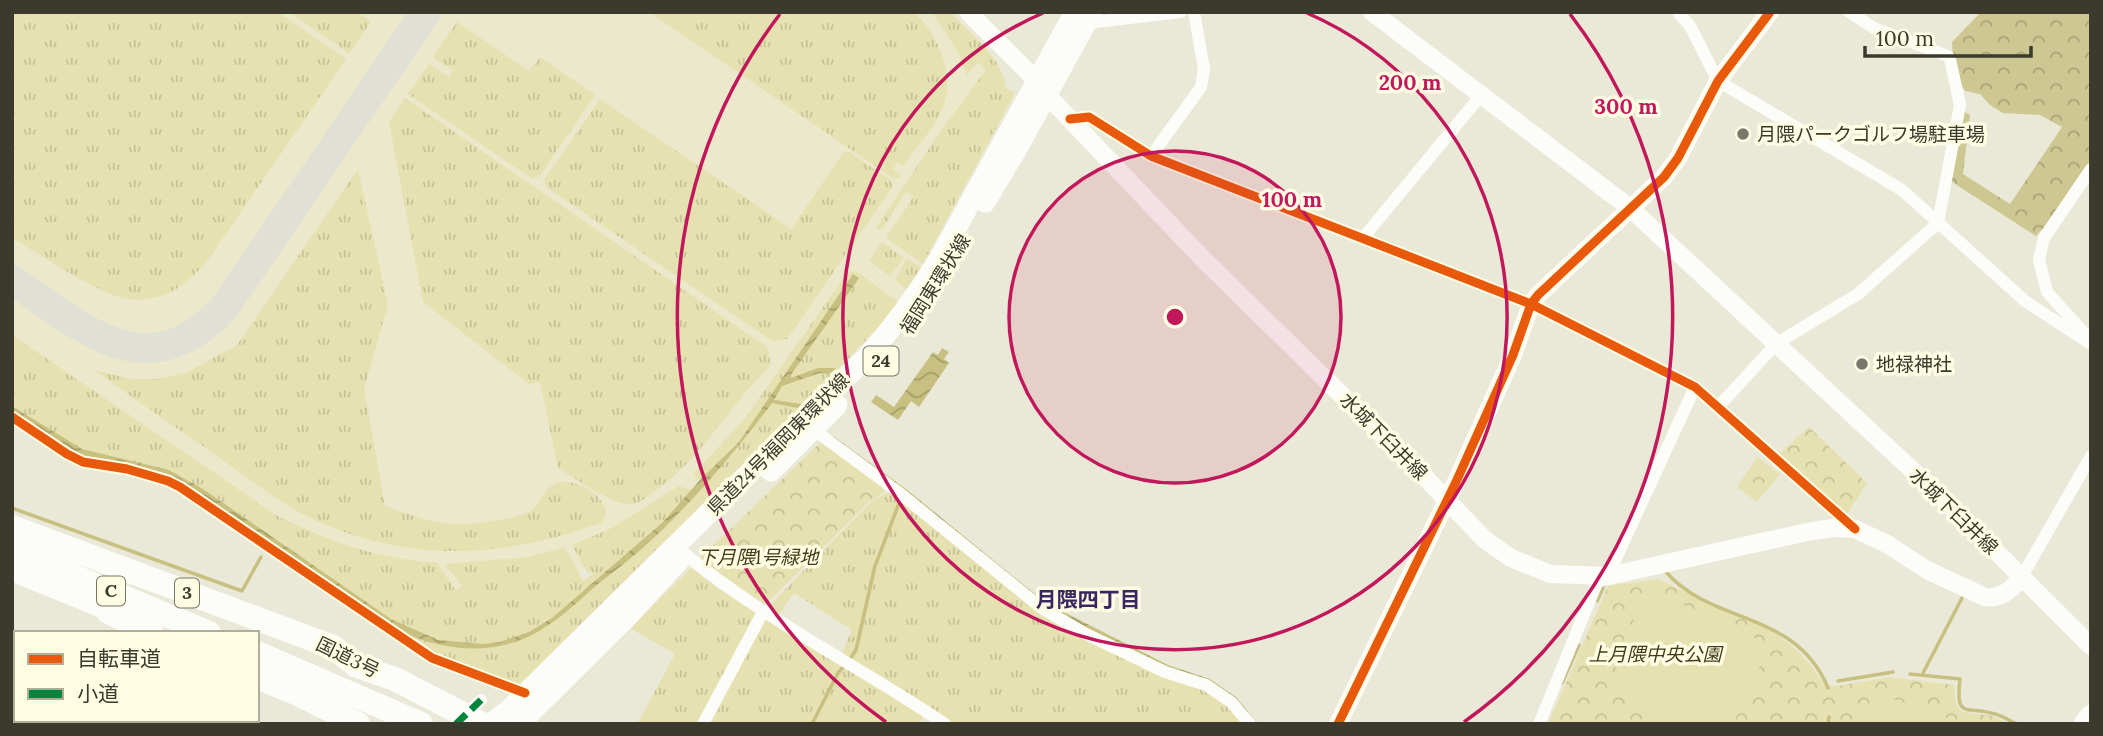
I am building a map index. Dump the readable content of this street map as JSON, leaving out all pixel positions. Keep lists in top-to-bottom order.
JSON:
{
  "streets": {
    "highway": ["C", "3", "国道3号"],
    "main road": [
      "福岡東環状線",
      "24",
      "水城下臼井線",
      "県道24号福岡東環状線"
    ]
  },
  "crossings": [
    ["福岡東環状線", "水城下臼井線"],
    ["福岡東環状線", "県道24号福岡東環状線"],
    ["水城下臼井線", "県道24号福岡東環状線"],
    ["C", "3"],
    ["3", "国道3号"]
  ],
  "districts": ["月隈四丁目"],
  "parks": ["下月隈1号緑地", "上月隈中央公園"],
  "places": ["月隈パークゴルフ場駐車場", "地禄神社"],
  "legend": ["自転車道", "小道"],
  "scale_bar": "100 m",
  "rings": ["200 m", "300 m", "100 m"]
}
